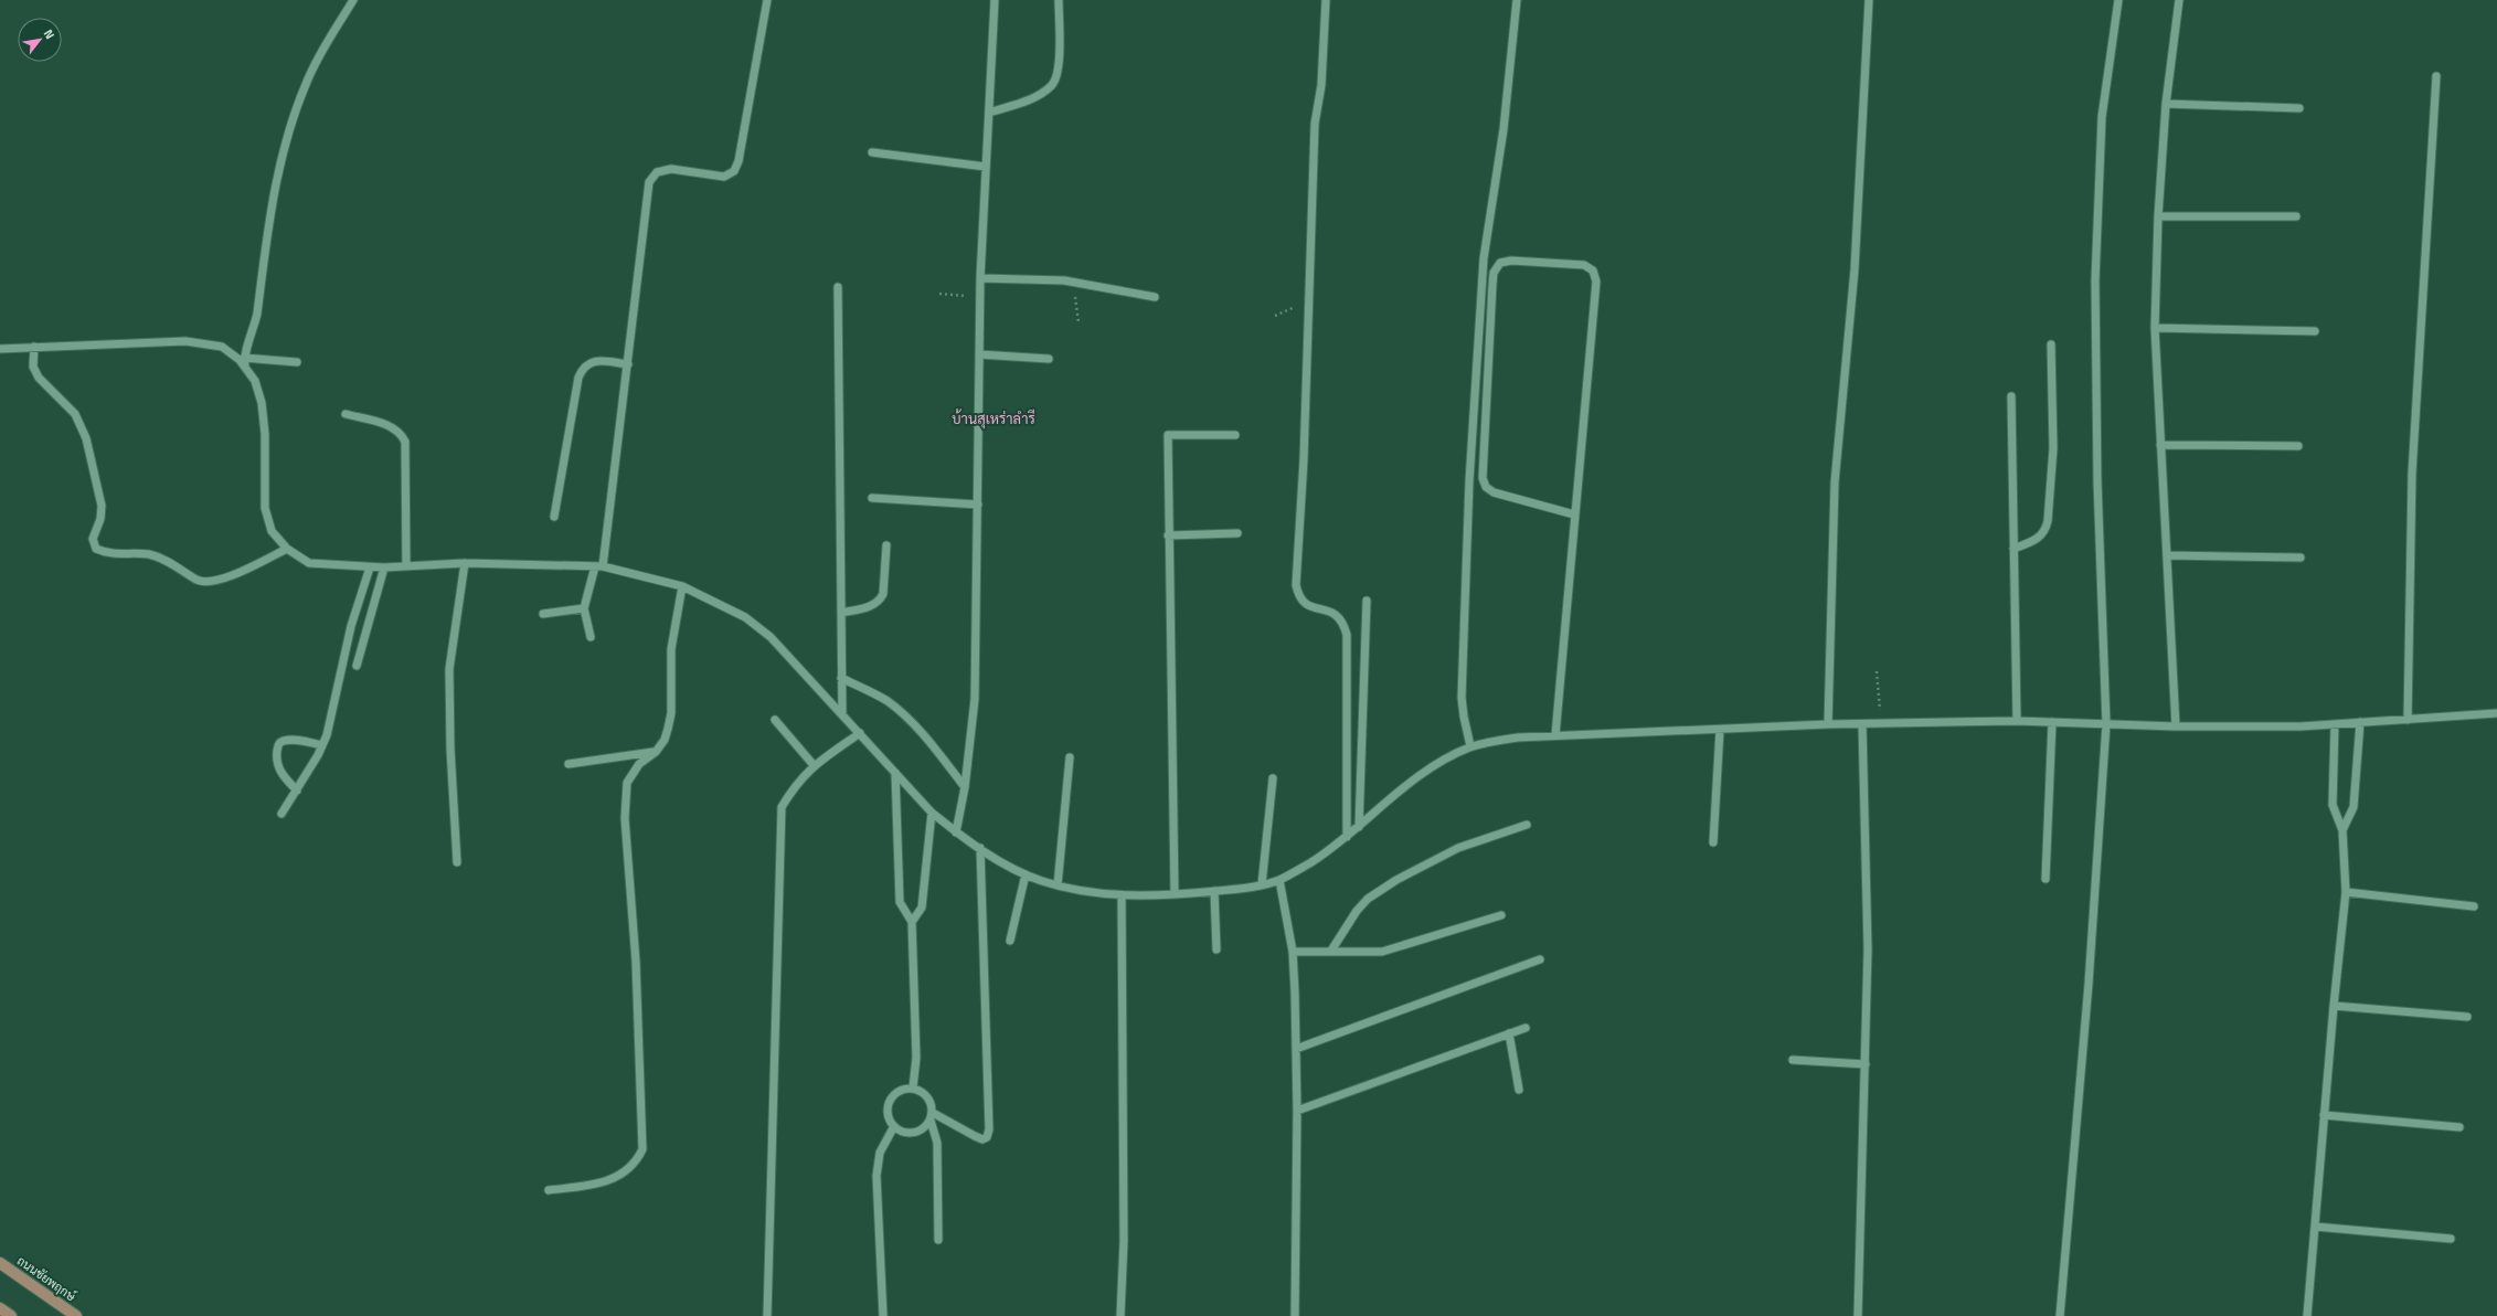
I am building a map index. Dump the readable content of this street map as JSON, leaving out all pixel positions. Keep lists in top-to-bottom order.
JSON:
{
  "streets": {
    "main road": ["ถนนชัยพฤกษ์"]
  },
  "districts": ["บ้านสุเหร่าลำรี"],
  "north": "top right"
}
